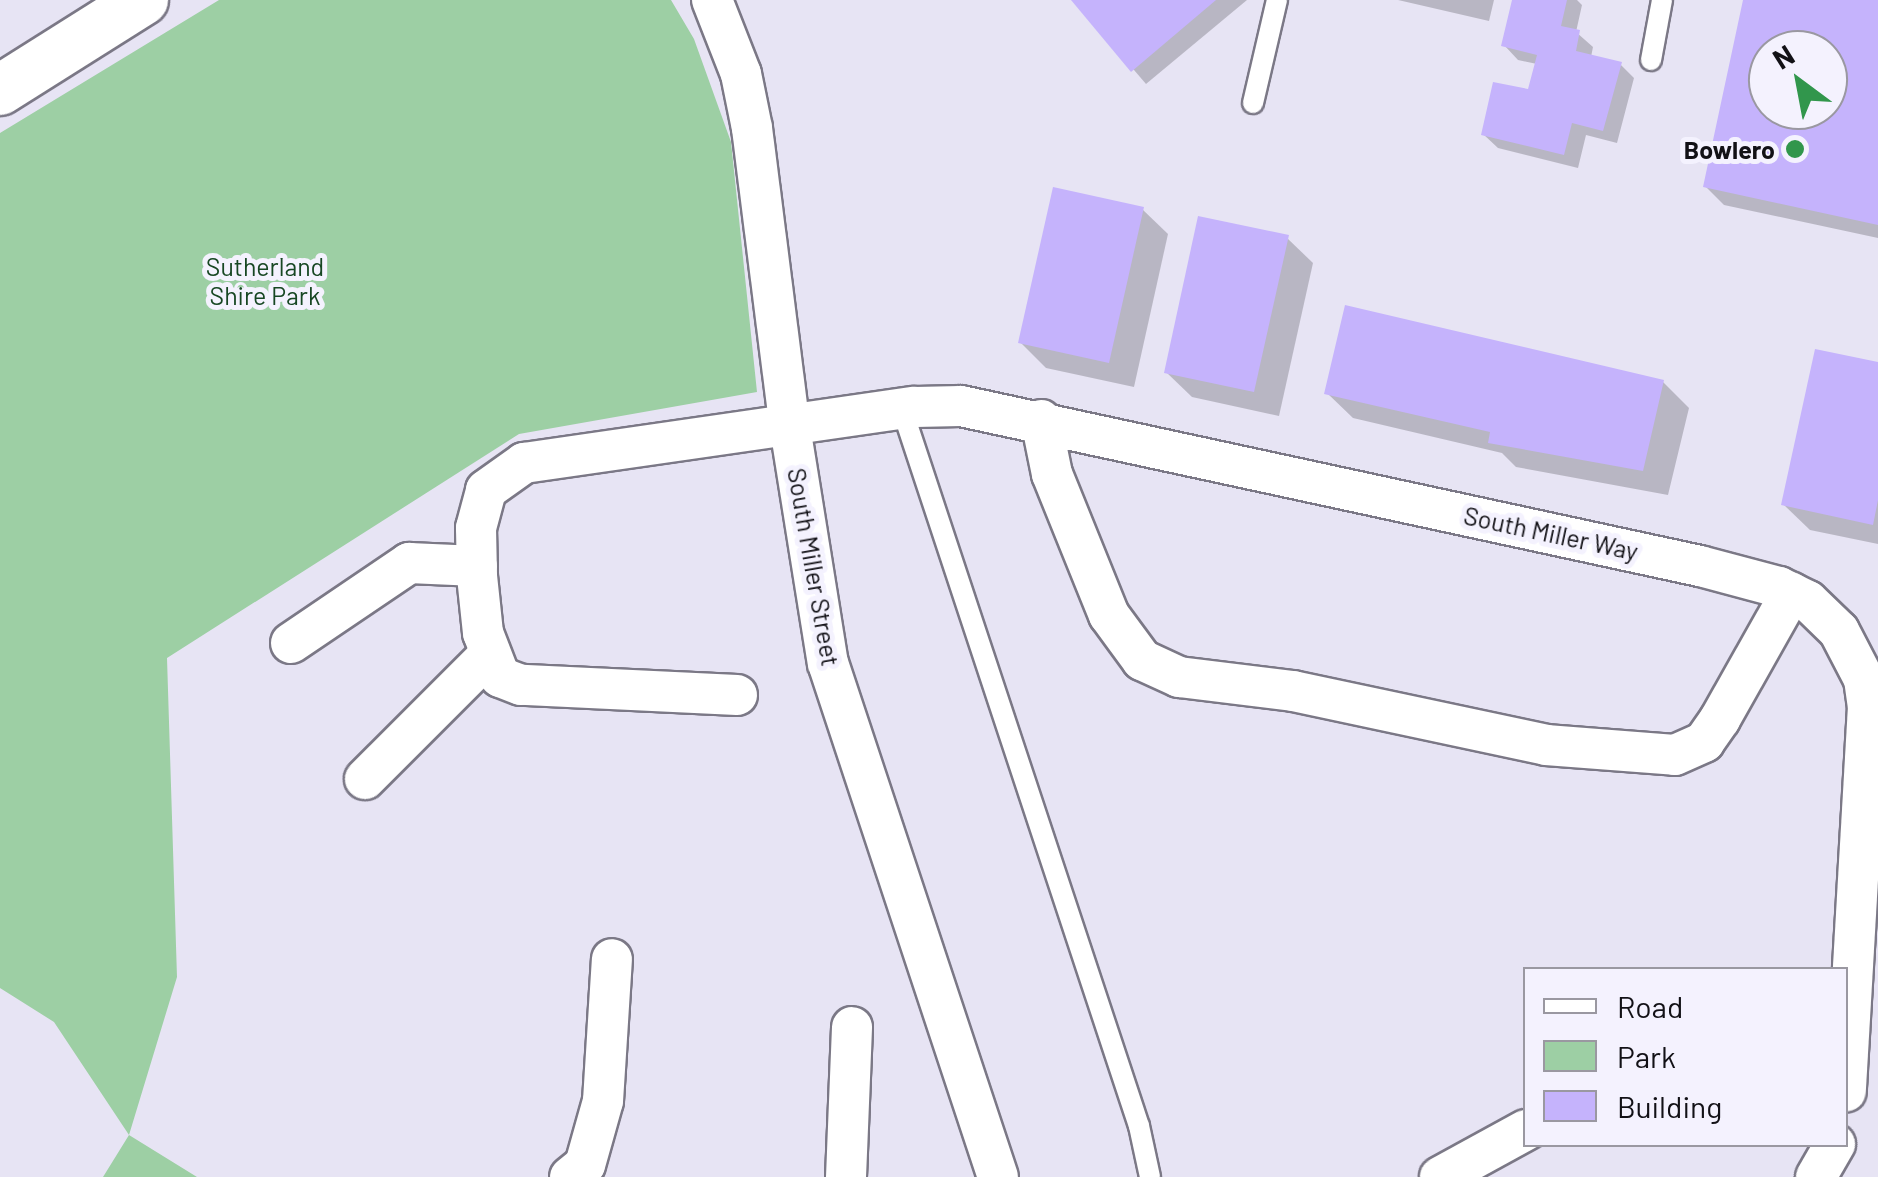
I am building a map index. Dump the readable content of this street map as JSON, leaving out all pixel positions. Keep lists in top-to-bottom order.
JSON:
{
  "streets": {
    "street": ["South Miller Way", "South Miller Street"]
  },
  "crossings": [
    ["South Miller Way", "South Miller Street"]
  ],
  "parks": ["Sutherland Shire Park"],
  "places": ["Bowlero"],
  "legend": ["Road", "Park", "Building"],
  "north": "top left"
}
